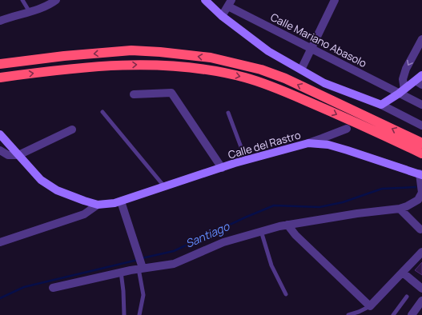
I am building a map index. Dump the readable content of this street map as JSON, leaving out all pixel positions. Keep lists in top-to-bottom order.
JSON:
{
  "streets": {
    "main road": ["Calle del Rastro"],
    "street": ["Calle Mariano Abasolo"]
  },
  "water": ["Santiago"]
}
